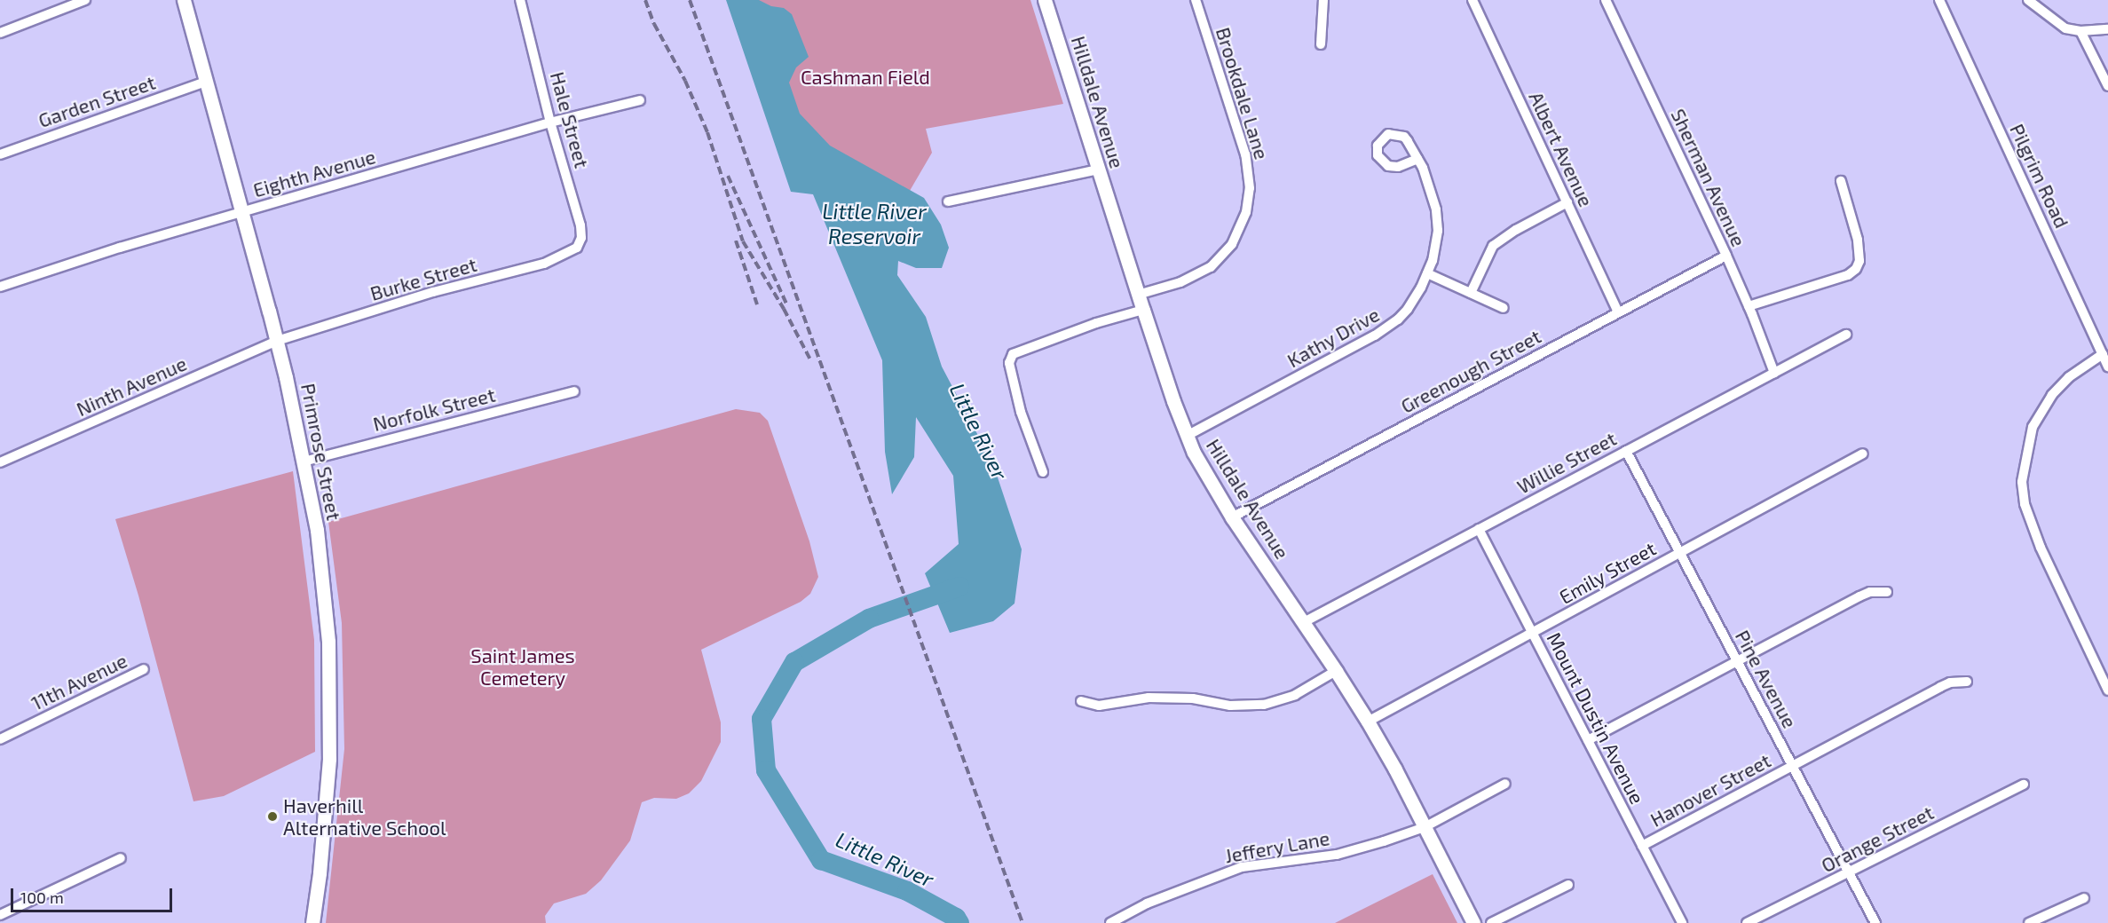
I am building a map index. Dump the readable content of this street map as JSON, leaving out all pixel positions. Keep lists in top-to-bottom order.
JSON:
{
  "streets": {
    "main road": ["Hilldale Avenue", "Primrose Street"],
    "street": [
      "Brookdale Lane",
      "Garden Street",
      "Hale Street",
      "Albert Avenue",
      "Eighth Avenue",
      "Pilgrim Road",
      "Sherman Avenue",
      "Burke Street",
      "Kathy Drive",
      "Greenough Street",
      "Ninth Avenue",
      "Norfolk Street",
      "Willie Street",
      "Emily Street",
      "Pine Avenue",
      "11th Avenue",
      "Mount Dustin Avenue",
      "Hanover Street",
      "Orange Street",
      "Jeffery Lane"
    ]
  },
  "crossings": [
    ["Brookdale Lane", "Hilldale Avenue"],
    ["Garden Street", "Primrose Street"],
    ["Hilldale Avenue", "Kathy Drive"],
    ["Hilldale Avenue", "Greenough Street"],
    ["Hilldale Avenue", "Willie Street"],
    ["Hilldale Avenue", "Emily Street"],
    ["Hilldale Avenue", "Jeffery Lane"],
    ["Hale Street", "Eighth Avenue"],
    ["Hale Street", "Burke Street"],
    ["Albert Avenue", "Greenough Street"],
    ["Eighth Avenue", "Primrose Street"],
    ["Sherman Avenue", "Greenough Street"],
    ["Sherman Avenue", "Willie Street"],
    ["Burke Street", "Ninth Avenue"],
    ["Burke Street", "Primrose Street"],
    ["Ninth Avenue", "Primrose Street"],
    ["Norfolk Street", "Primrose Street"],
    ["Willie Street", "Pine Avenue"],
    ["Willie Street", "Mount Dustin Avenue"],
    ["Emily Street", "Pine Avenue"],
    ["Emily Street", "Mount Dustin Avenue"],
    ["Pine Avenue", "Hanover Street"],
    ["Pine Avenue", "Orange Street"],
    ["Mount Dustin Avenue", "Hanover Street"]
  ],
  "water": ["Little River Reservoir", "Little River"],
  "parks": ["Cashman Field", "Saint James Cemetery"],
  "places": ["Haverhill Alternative School"],
  "scale_bar": "100 m"
}
